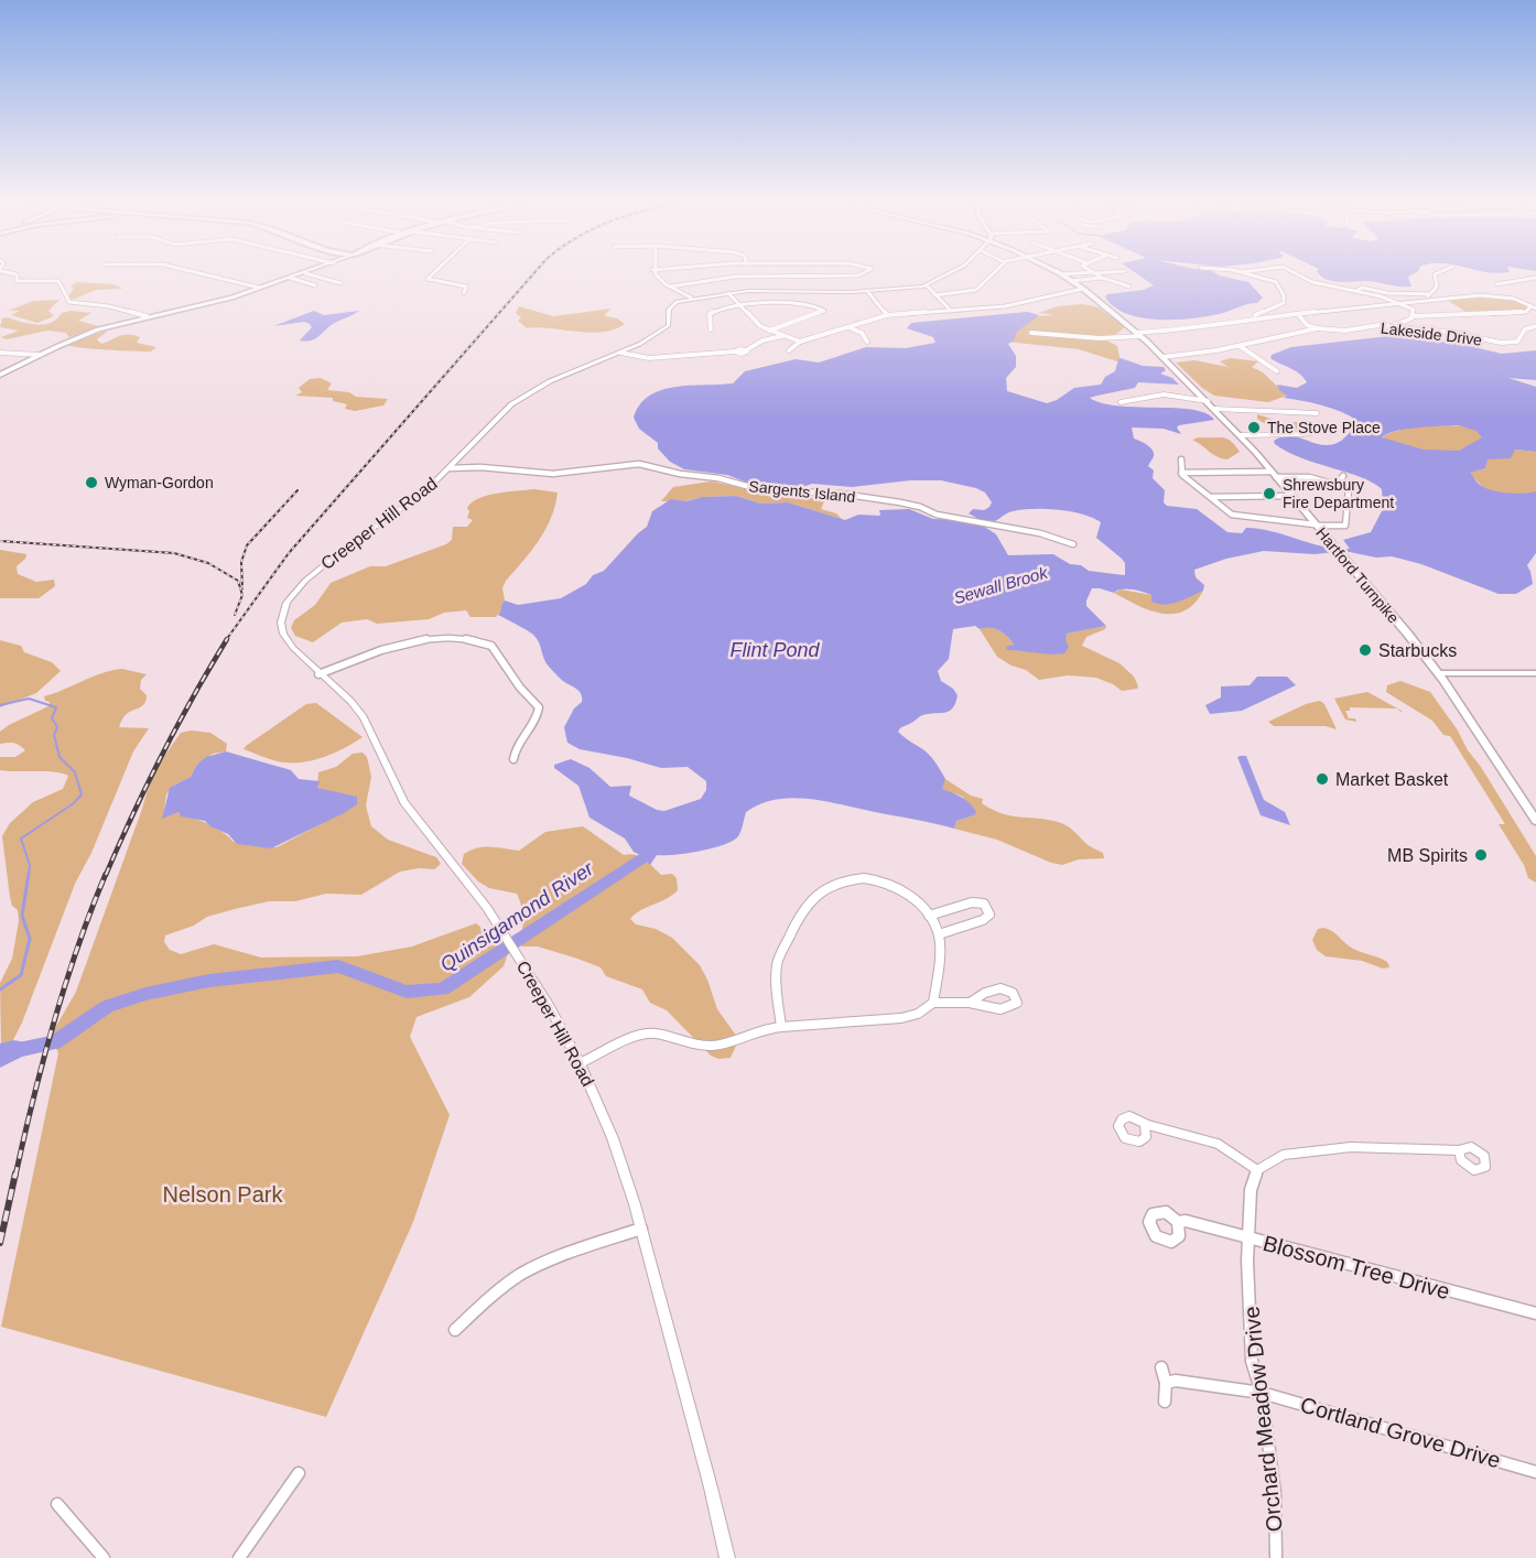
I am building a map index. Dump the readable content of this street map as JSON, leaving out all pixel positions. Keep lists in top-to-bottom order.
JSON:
{
  "streets": {
    "main road": ["Hartford Turnpike"],
    "street": [
      "Lakeside Drive",
      "Sargents Island",
      "Creeper Hill Road",
      "Blossom Tree Drive",
      "Orchard Meadow Drive",
      "Cortland Grove Drive"
    ]
  },
  "crossings": [
    ["Lakeside Drive", "Hartford Turnpike"],
    ["Sargents Island", "Creeper Hill Road"],
    ["Blossom Tree Drive", "Orchard Meadow Drive"],
    ["Orchard Meadow Drive", "Cortland Grove Drive"]
  ],
  "water": ["Sewall Brook", "Flint Pond", "Quinsigamond River"],
  "parks": ["Nelson Park"],
  "places": [
    "The Stove Place",
    "Wyman-Gordon",
    "Shrewsbury Fire Department",
    "Starbucks",
    "Market Basket",
    "MB Spirits"
  ]
}
